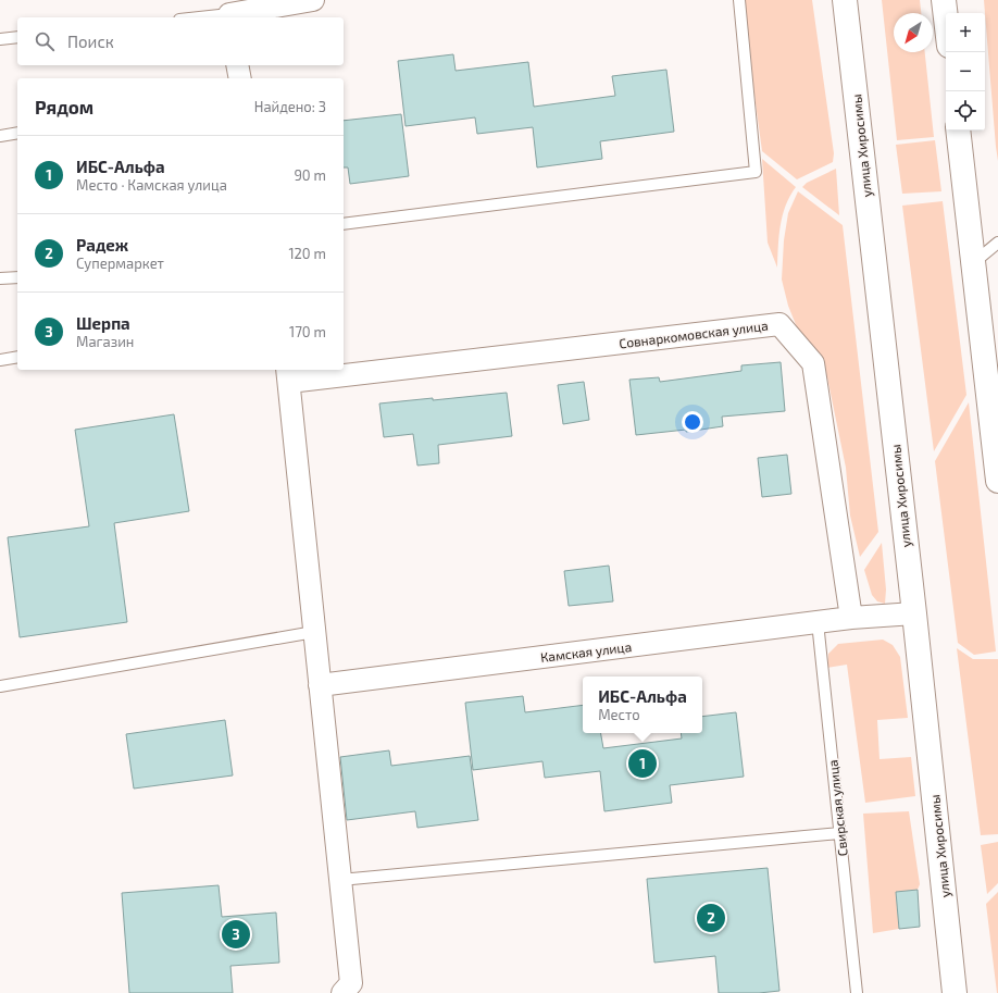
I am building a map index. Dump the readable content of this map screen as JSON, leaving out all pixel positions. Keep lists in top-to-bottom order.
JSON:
{
  "streets": {
    "main road": ["улица Хиросимы"],
    "street": ["Совнаркомовская улица", "Камская улица"],
    "lane": ["Свирская улица"]
  },
  "crossings": [
    ["Совнаркомовская улица", "Камская улица"],
    ["Камская улица", "Свирская улица"]
  ],
  "north": "bottom left",
  "page": {
    "map_buttons": ["+", "−"],
    "search": "Поиск",
    "heading": ["Рядом", "Найдено: 3"],
    "list": [
      {
        "mark": "1",
        "name": "ИБС-Альфа",
        "note": "Место · Камская улица",
        "value": "90 m"
      },
      {
        "mark": "2",
        "name": "Радеж",
        "note": "Супермаркет",
        "value": "120 m"
      },
      {
        "mark": "3",
        "name": "Шерпа",
        "note": "Магазин",
        "value": "170 m"
      }
    ],
    "popup": ["ИБС-Альфа", "Место"],
    "pins": ["1", "2", "3"]
  }
}
